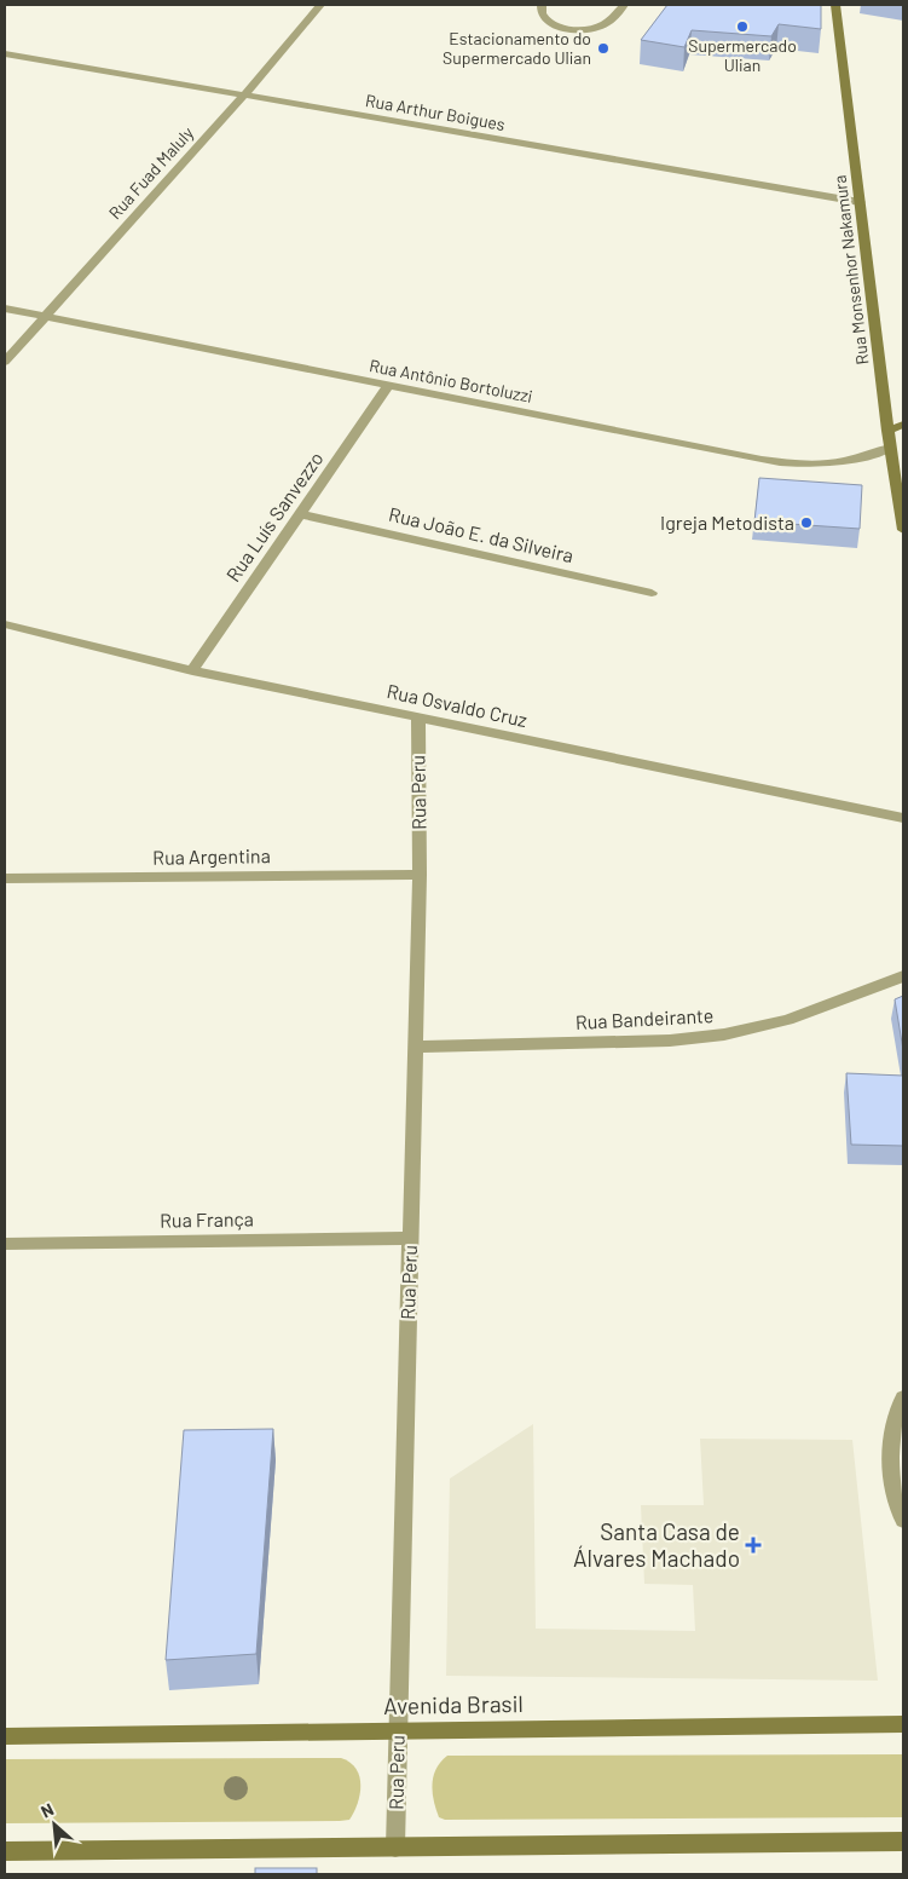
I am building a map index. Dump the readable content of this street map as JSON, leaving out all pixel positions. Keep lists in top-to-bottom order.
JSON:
{
  "streets": {
    "street": [
      "Rua Arthur Boigues",
      "Rua Fuad Maluly",
      "Rua Monsenhor Nakamura",
      "Rua Antônio Bortoluzzi",
      "Rua Luís Sanvezzo",
      "Rua João E. da Silveira",
      "Rua Osvaldo Cruz",
      "Rua Peru",
      "Rua Argentina",
      "Rua Bandeirante",
      "Rua França",
      "Avenida Brasil"
    ]
  },
  "crossings": [
    ["Rua Arthur Boigues", "Rua Fuad Maluly"],
    ["Rua Arthur Boigues", "Rua Monsenhor Nakamura"],
    ["Rua Fuad Maluly", "Rua Antônio Bortoluzzi"],
    ["Rua Monsenhor Nakamura", "Rua Antônio Bortoluzzi"],
    ["Rua Antônio Bortoluzzi", "Rua Luís Sanvezzo"],
    ["Rua Luís Sanvezzo", "Rua João E. da Silveira"],
    ["Rua Luís Sanvezzo", "Rua Osvaldo Cruz"],
    ["Rua Osvaldo Cruz", "Rua Peru"],
    ["Rua Peru", "Rua Argentina"],
    ["Rua Peru", "Rua Bandeirante"],
    ["Rua Peru", "Rua França"],
    ["Rua Peru", "Avenida Brasil"]
  ],
  "places": {
    "other": ["Supermercado Ulian", "Estacionamento do Supermercado Ulian", "Igreja Metodista"],
    "health": ["Santa Casa de Álvares Machado"]
  },
  "north": "top left"
}
